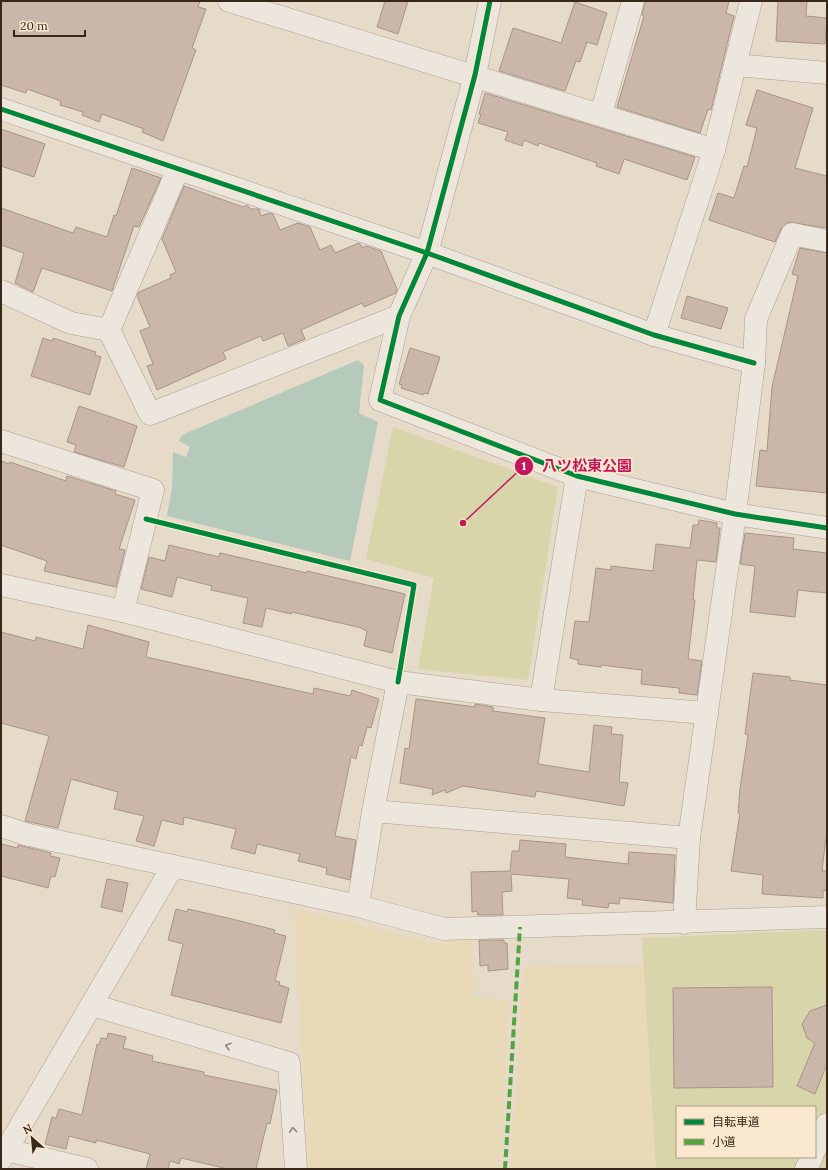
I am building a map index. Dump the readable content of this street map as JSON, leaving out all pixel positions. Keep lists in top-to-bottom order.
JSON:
{
  "places": ["八ツ松東公園"],
  "legend": ["自転車道", "小道"],
  "scale_bar": "20 m",
  "north": "top left"
}
